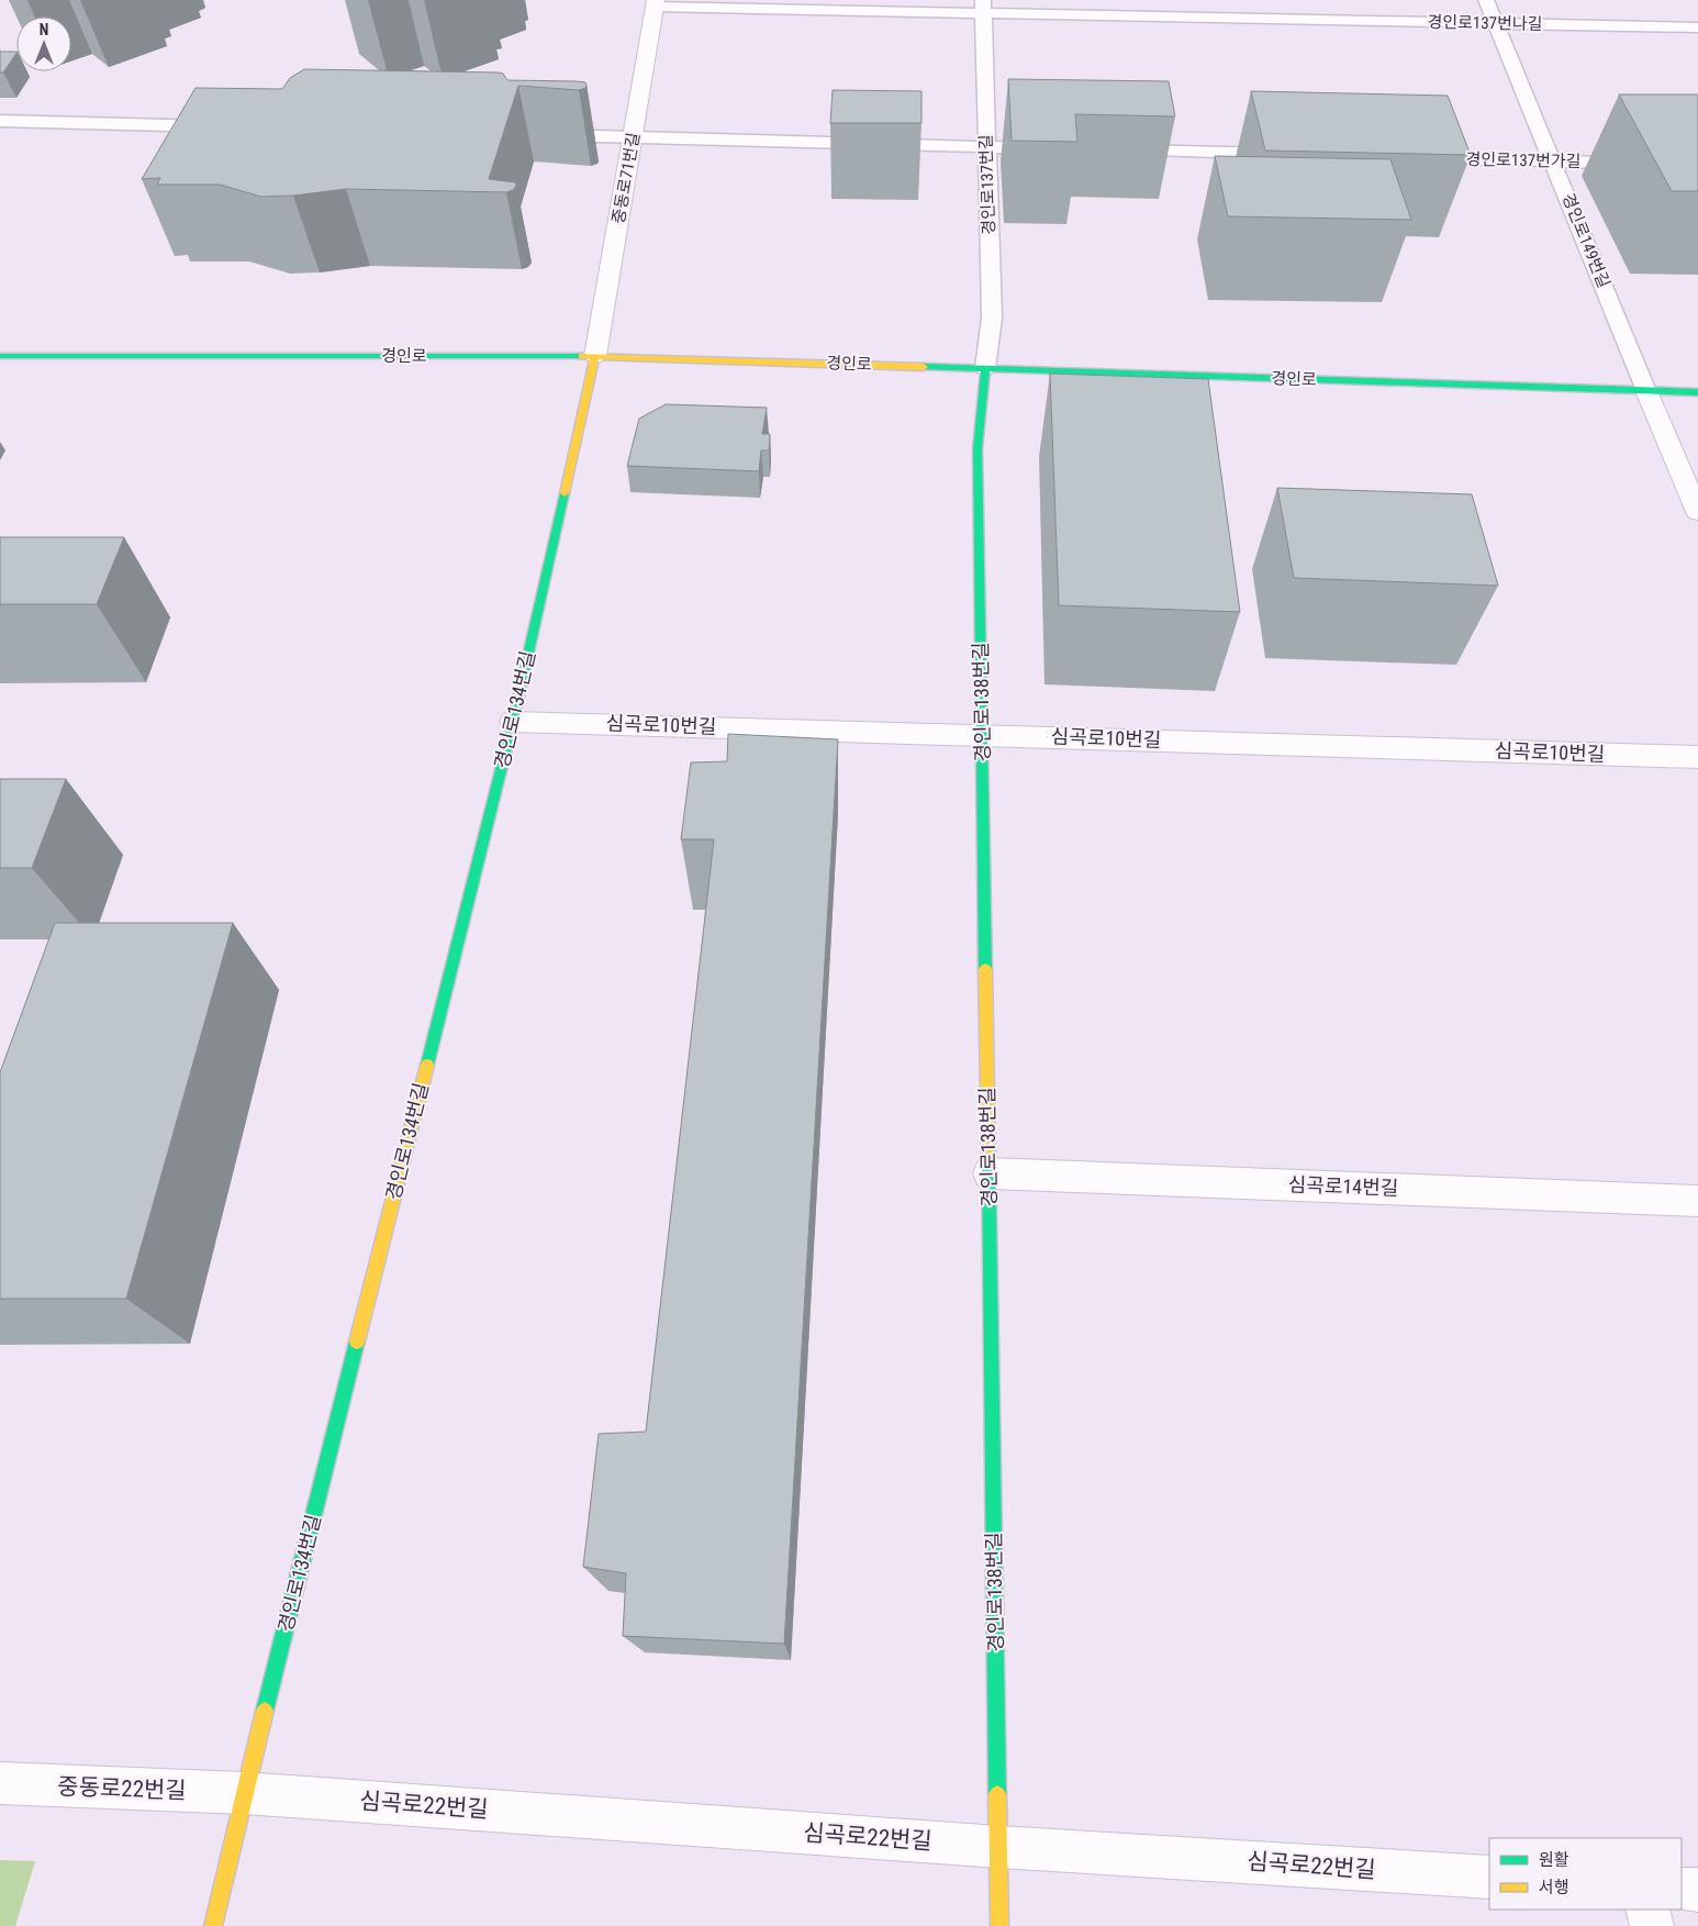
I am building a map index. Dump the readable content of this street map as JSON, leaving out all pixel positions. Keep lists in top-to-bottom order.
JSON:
{
  "streets": {
    "street": [
      "중동로71번길",
      "경인로",
      "경인로138번길",
      "경인로134번길",
      "심곡로10번길",
      "심곡로14번길",
      "중동로22번길",
      "심곡로22번길"
    ],
    "lane": [
      "경인로137번나길",
      "경인로137번가길",
      "경인로137번길",
      "경인로149번길"
    ]
  },
  "crossings": [
    ["경인로137번나길", "중동로71번길"],
    ["경인로137번나길", "경인로137번길"],
    ["경인로137번나길", "경인로149번길"],
    ["경인로137번가길", "경인로149번길"],
    ["중동로71번길", "경인로"],
    ["중동로71번길", "경인로134번길"],
    ["경인로137번길", "경인로"],
    ["경인로137번길", "경인로138번길"],
    ["경인로149번길", "경인로"],
    ["경인로", "경인로138번길"],
    ["경인로", "경인로134번길"],
    ["경인로138번길", "심곡로10번길"],
    ["경인로138번길", "심곡로14번길"],
    ["경인로138번길", "심곡로22번길"],
    ["경인로134번길", "심곡로10번길"],
    ["경인로134번길", "중동로22번길"],
    ["경인로134번길", "심곡로22번길"],
    ["중동로22번길", "심곡로22번길"]
  ],
  "legend": ["원활", "서행"],
  "north": "top"
}
